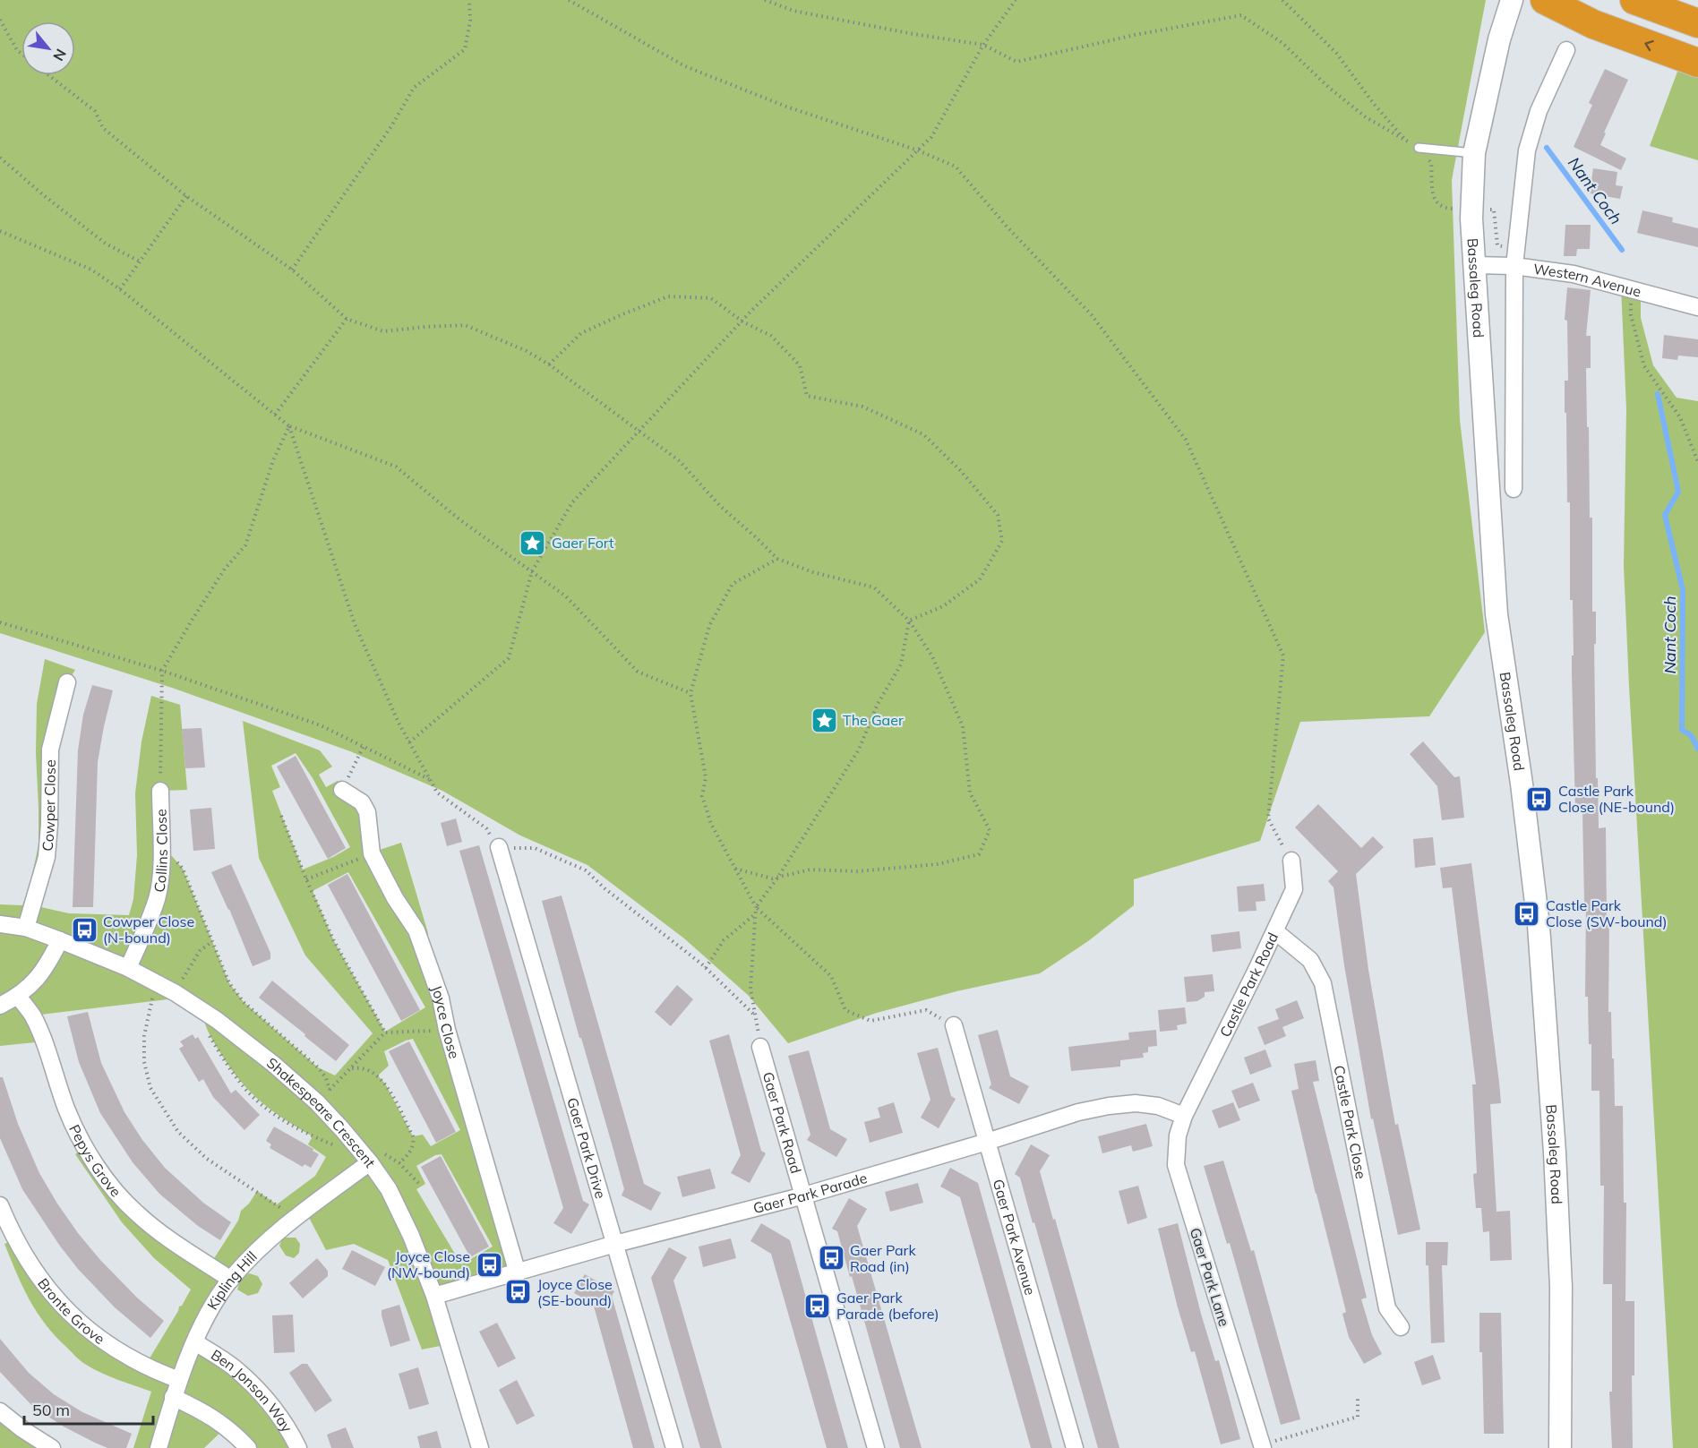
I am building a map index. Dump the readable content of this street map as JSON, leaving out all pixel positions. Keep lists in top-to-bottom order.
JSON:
{
  "streets": {
    "street": [
      "Western Avenue",
      "Bassaleg Road",
      "Cowper Close",
      "Collins Close",
      "Castle Park Road",
      "Joyce Close",
      "Shakespeare Crescent",
      "Castle Park Close",
      "Gaer Park Road",
      "Gaer Park Drive",
      "Pepys Grove",
      "Gaer Park Parade",
      "Gaer Park Avenue",
      "Gaer Park Lane",
      "Kipling Hill",
      "Bronte Grove",
      "Ben Jonson Way"
    ]
  },
  "crossings": [
    ["Western Avenue", "Bassaleg Road"],
    ["Cowper Close", "Shakespeare Crescent"],
    ["Collins Close", "Shakespeare Crescent"],
    ["Castle Park Road", "Castle Park Close"],
    ["Castle Park Road", "Gaer Park Parade"],
    ["Castle Park Road", "Gaer Park Lane"],
    ["Joyce Close", "Gaer Park Parade"],
    ["Shakespeare Crescent", "Gaer Park Parade"],
    ["Shakespeare Crescent", "Kipling Hill"],
    ["Gaer Park Road", "Gaer Park Parade"],
    ["Gaer Park Drive", "Gaer Park Parade"],
    ["Pepys Grove", "Kipling Hill"],
    ["Gaer Park Parade", "Gaer Park Avenue"],
    ["Gaer Park Parade", "Gaer Park Lane"],
    ["Kipling Hill", "Bronte Grove"],
    ["Kipling Hill", "Ben Jonson Way"]
  ],
  "water": ["Nant Coch"],
  "places": {
    "place": ["Gaer Fort", "The Gaer"],
    "bus stop": [
      "Castle Park Close (NE-bound)",
      "Castle Park Close (SW-bound)",
      "Cowper Close (N-bound)",
      "Gaer Park Road (in)",
      "Joyce Close (NW-bound)",
      "Joyce Close (SE-bound)",
      "Gaer Park Parade (before)"
    ]
  },
  "scale_bar": "50 m",
  "north": "bottom right"
}
